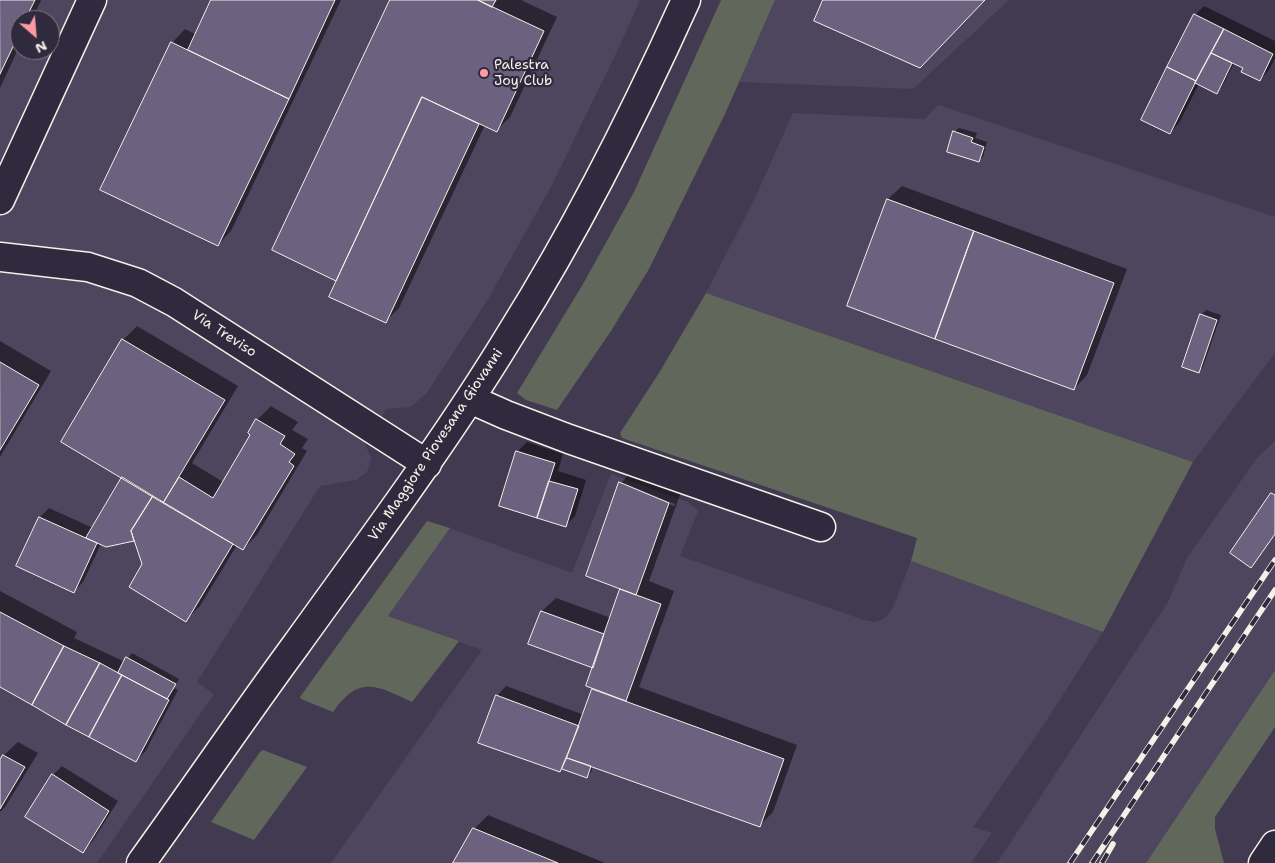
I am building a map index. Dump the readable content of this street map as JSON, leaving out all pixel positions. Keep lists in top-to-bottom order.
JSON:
{
  "streets": {
    "street": ["Via Treviso", "Via Maggiore Piovesana Giovanni"]
  },
  "crossings": [
    ["Via Treviso", "Via Maggiore Piovesana Giovanni"]
  ],
  "places": ["Palestra Joy Club"],
  "north": "bottom right"
}
